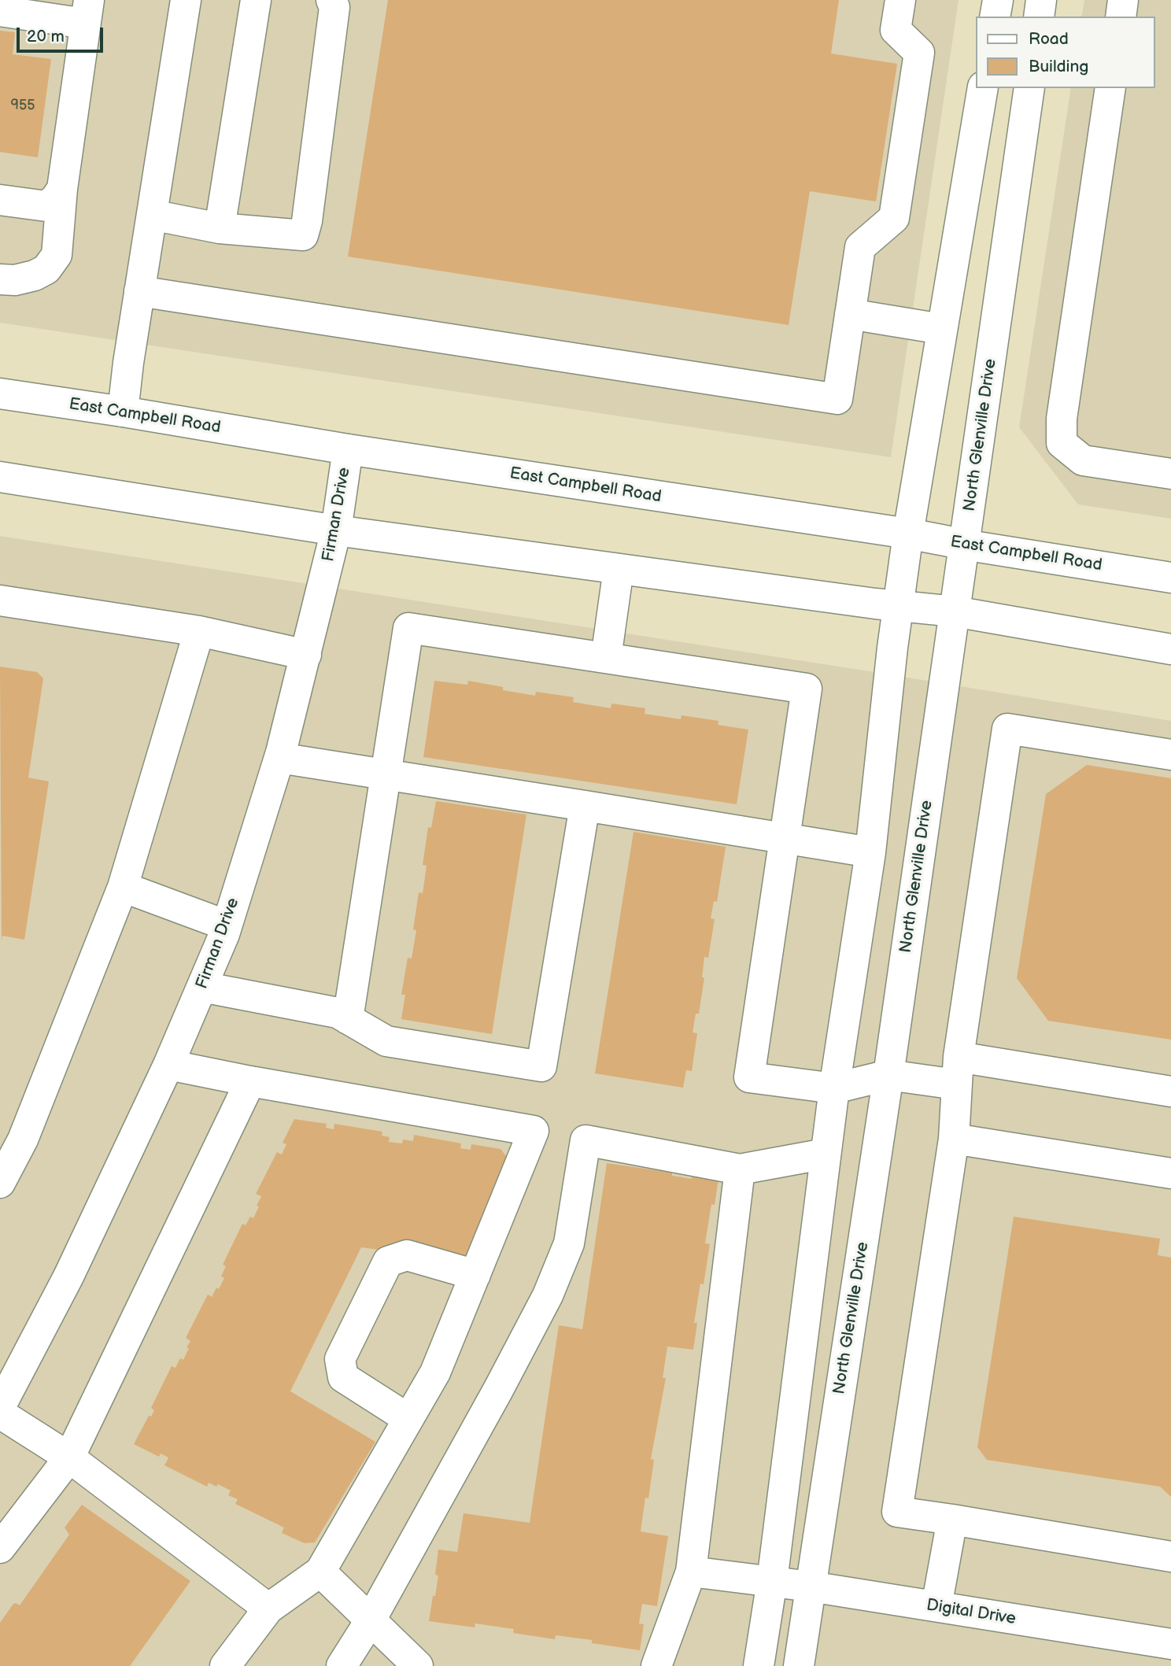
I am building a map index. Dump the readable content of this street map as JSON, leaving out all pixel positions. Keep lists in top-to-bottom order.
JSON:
{
  "streets": {
    "street": [
      "East Campbell Road",
      "North Glenville Drive",
      "Firman Drive",
      "Digital Drive"
    ]
  },
  "crossings": [
    ["East Campbell Road", "North Glenville Drive"],
    ["East Campbell Road", "Firman Drive"],
    ["North Glenville Drive", "Digital Drive"]
  ],
  "house_numbers": ["955"],
  "legend": ["Road", "Building"],
  "scale_bar": "20 m"
}
